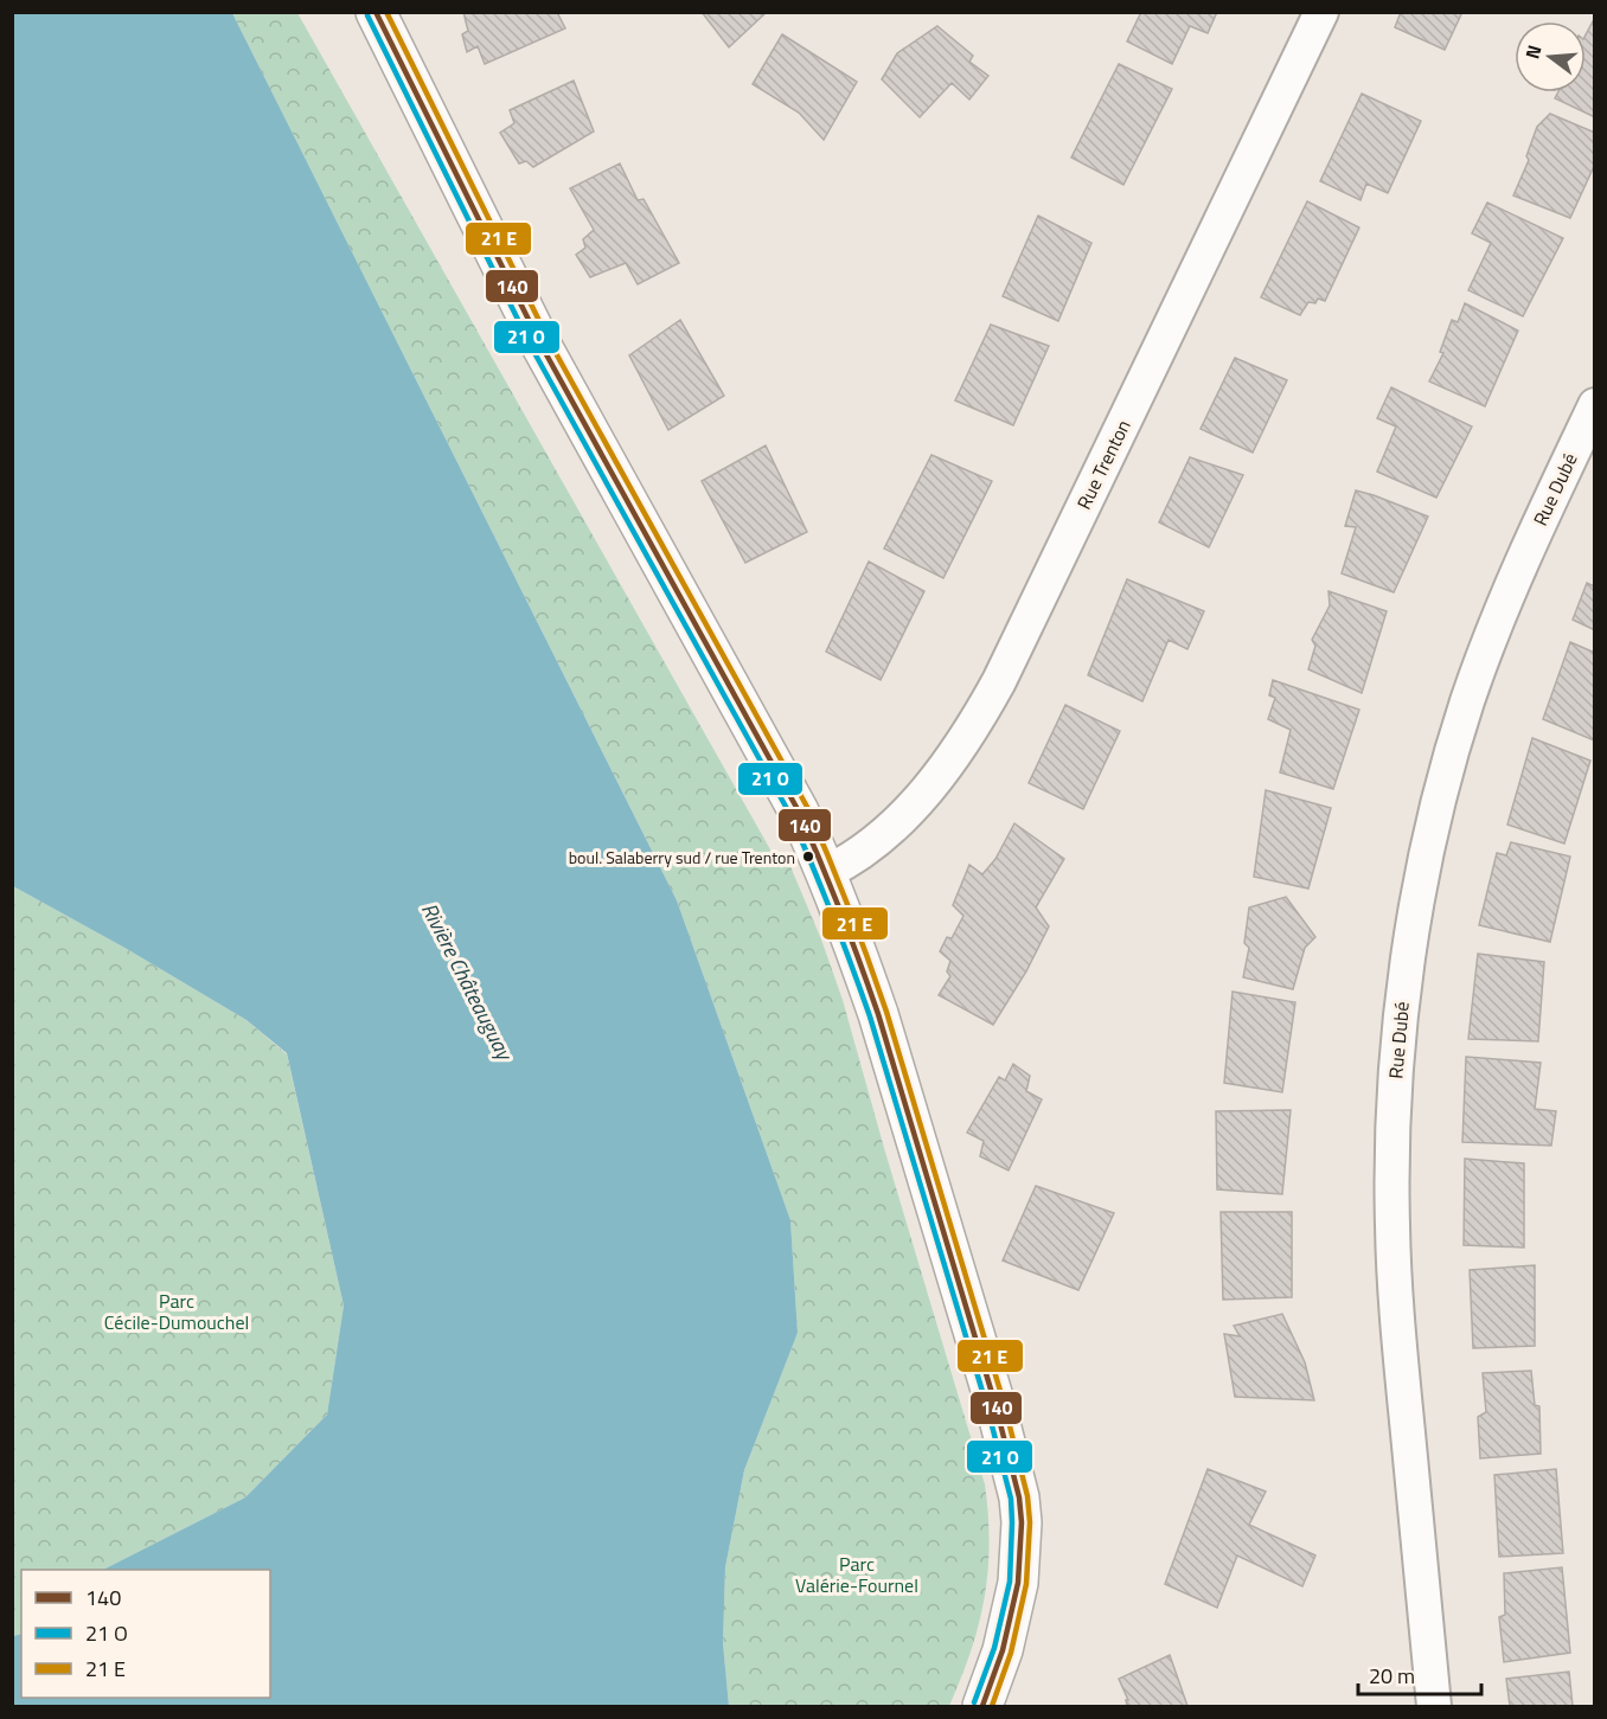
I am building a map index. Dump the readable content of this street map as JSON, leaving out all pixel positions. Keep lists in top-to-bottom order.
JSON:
{
  "streets": {
    "street": ["Rue Trenton", "Rue Dubé"]
  },
  "water": ["Rivière Châteauguay"],
  "parks": ["Parc Cécile-Dumouchel", "Parc Valérie-Fournel"],
  "places": ["boul. Salaberry sud / rue Trenton"],
  "lines": ["transit line 140"],
  "legend": ["140", "21 O", "21 E"],
  "scale_bar": "20 m",
  "north": "left"
}
